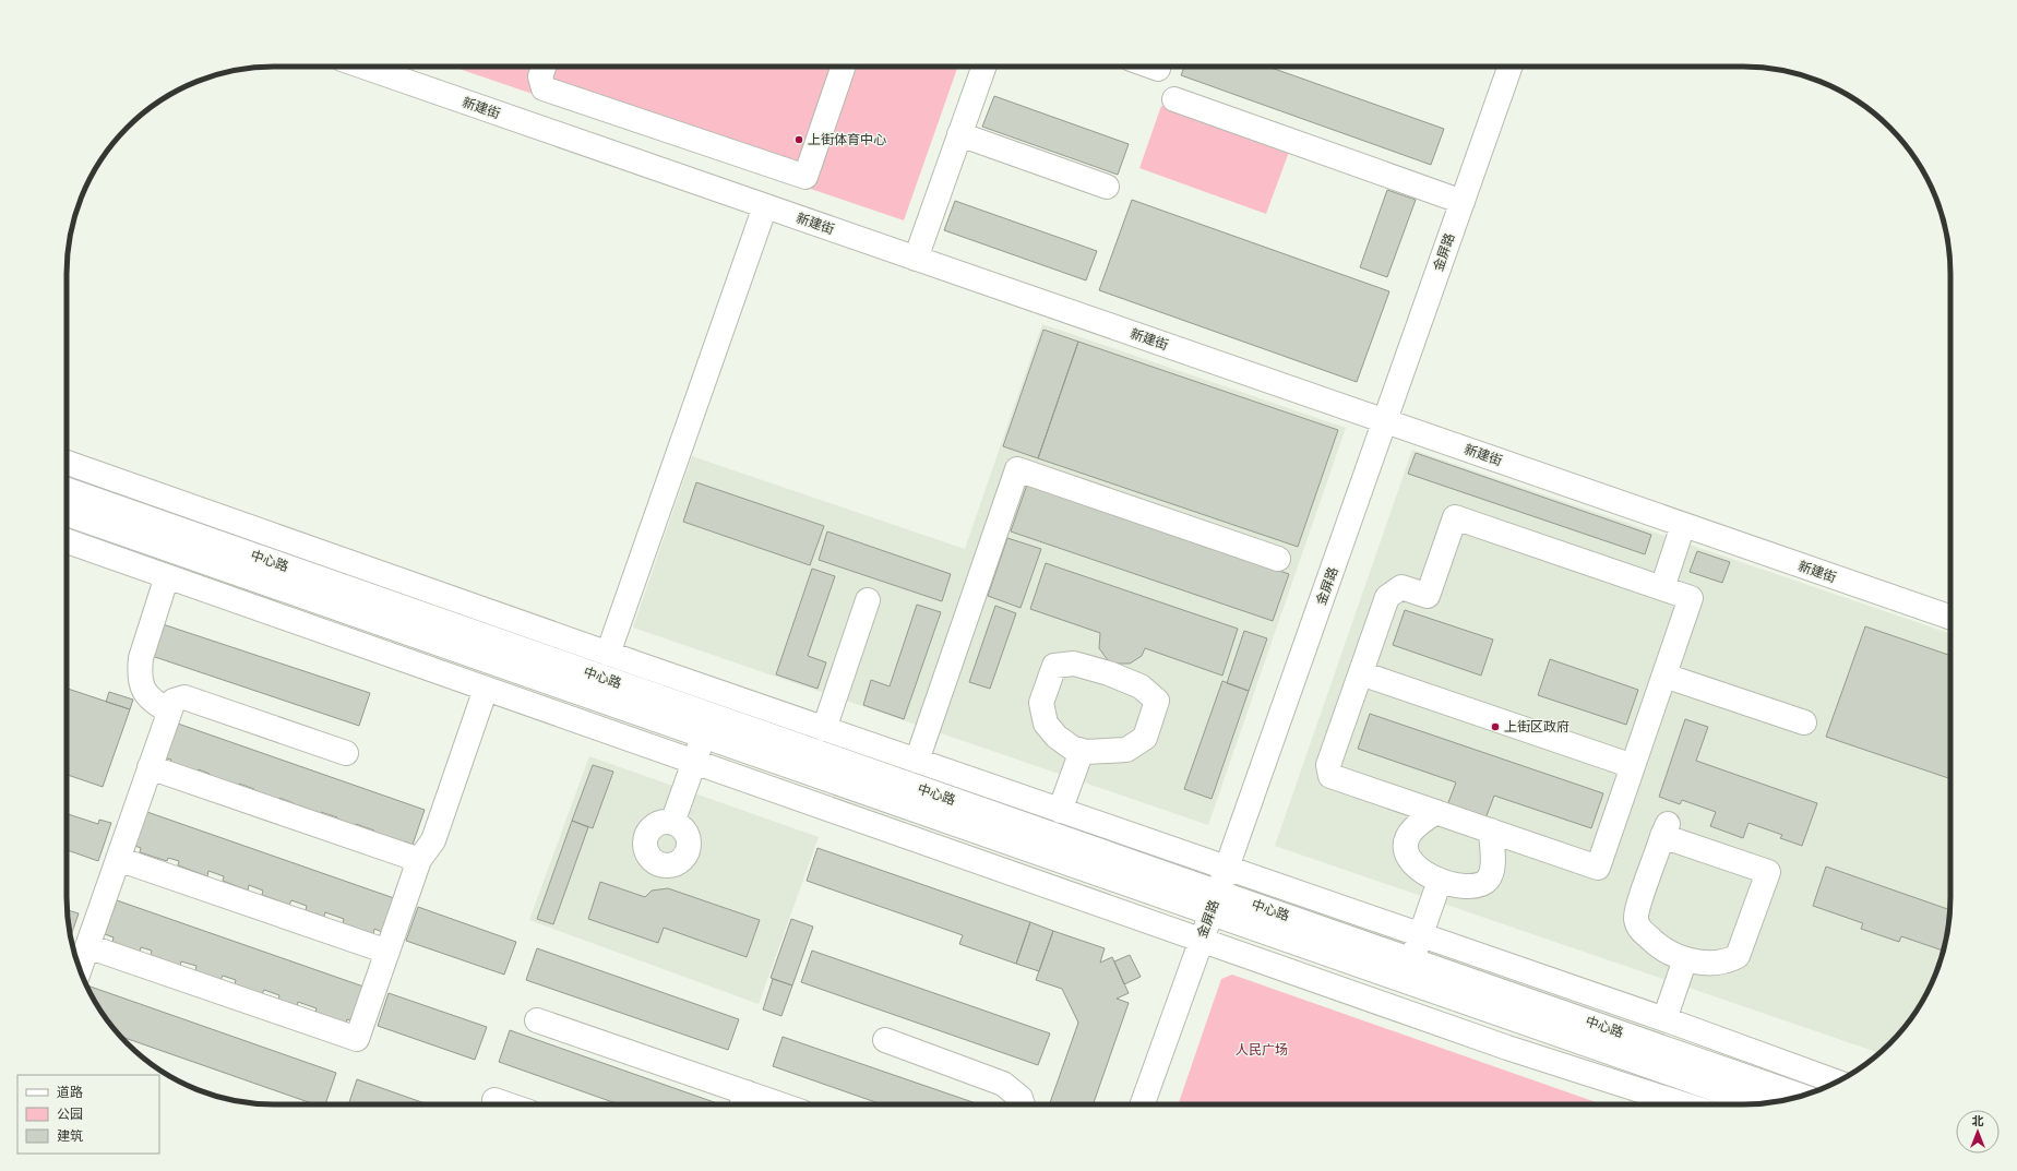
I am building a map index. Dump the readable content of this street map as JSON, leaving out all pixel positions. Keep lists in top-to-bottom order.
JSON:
{
  "streets": {
    "street": ["新建街", "金屏路", "中心路"]
  },
  "crossings": [
    ["新建街", "金屏路"],
    ["金屏路", "中心路"]
  ],
  "parks": ["人民广场"],
  "places": ["上街体育中心", "上街区政府"],
  "legend": ["道路", "公园", "建筑"],
  "north": "top"
}
